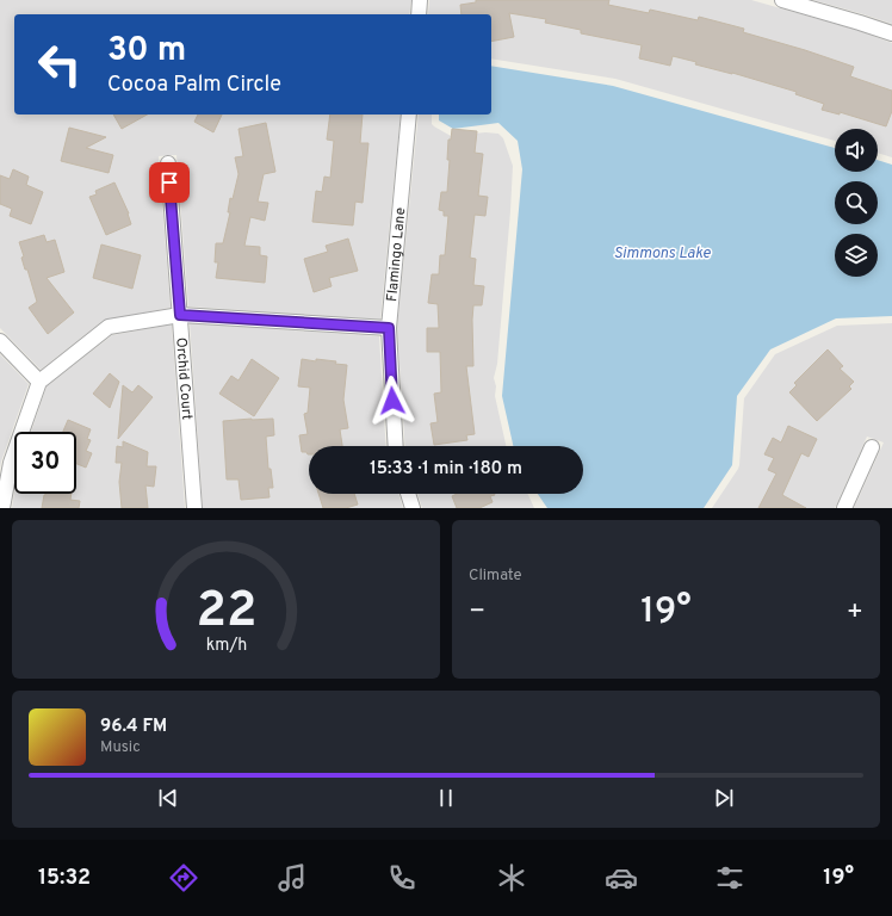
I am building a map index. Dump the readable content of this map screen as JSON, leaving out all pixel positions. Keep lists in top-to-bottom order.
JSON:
{
  "streets": {
    "street": ["Flamingo Lane", "Orchid Court"]
  },
  "water": ["Simmons Lake"],
  "page": {
    "turn": ["30 m", "Cocoa Palm Circle"],
    "limit": "30",
    "trip": "15:33 · 1 min · 180 m",
    "tile": "Climate",
    "heat": ["−", "19°", "+"],
    "song": ["96.4 FM", "Music"],
    "tabs": ["15:32", "19°"],
    "gauge": ["22", "km/h"]
  }
}
